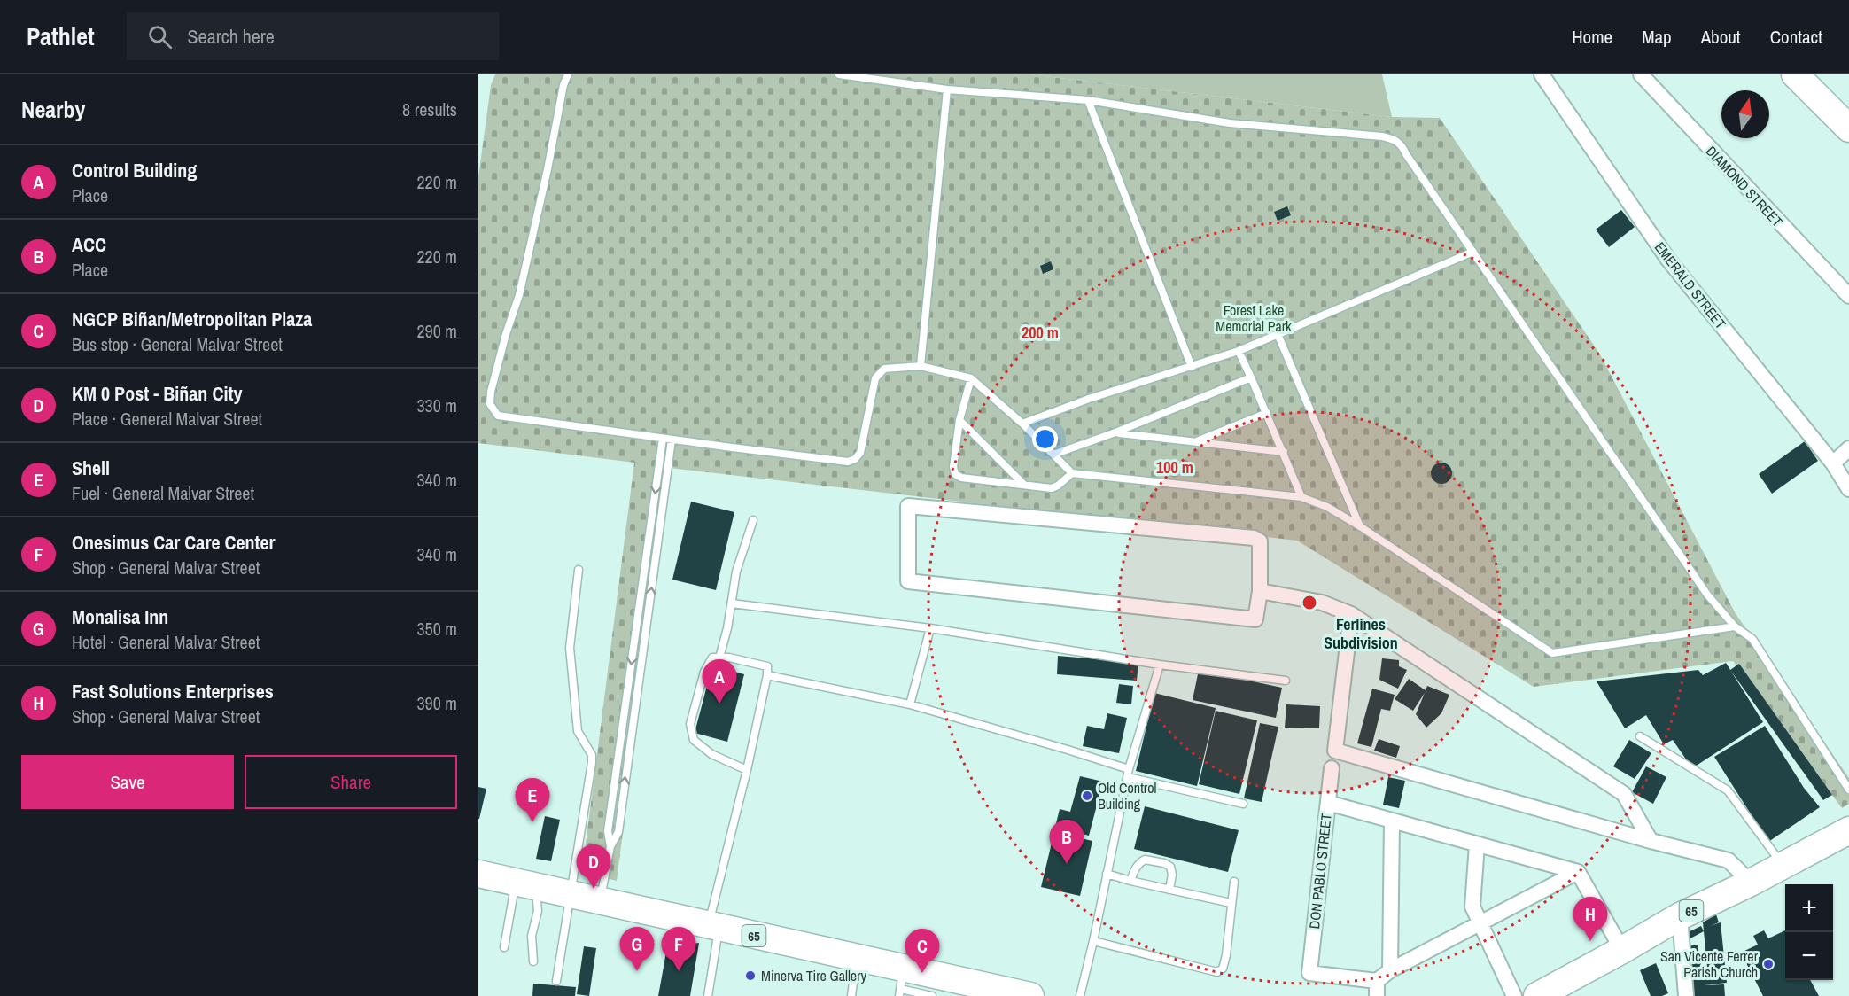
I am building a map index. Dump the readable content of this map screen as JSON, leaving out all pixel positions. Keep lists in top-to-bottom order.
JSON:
{
  "streets": {
    "highway": ["65"],
    "street": ["DIAMOND STREET", "EMERALD STREET", "DON PABLO STREET"]
  },
  "districts": ["Ferlines Subdivision"],
  "parks": ["Forest Lake Memorial Park"],
  "places": ["Old Control Building", "San Vicente Ferrer Parish Church", "Minerva Tire Gallery"],
  "north": "top",
  "page": {
    "header": "Pathlet",
    "search": "Search here",
    "nav": [
      "Home",
      "Map",
      "About",
      "Contact"
    ],
    "heading": ["Nearby", "8 results"],
    "list": [
      {
        "mark": "A",
        "name": "Control Building",
        "note": "Place",
        "value": "220 m"
      },
      {
        "mark": "B",
        "name": "ACC",
        "note": "Place",
        "value": "220 m"
      },
      {
        "mark": "C",
        "name": "NGCP Biñan/Metropolitan Plaza",
        "note": "Bus stop · General Malvar Street",
        "value": "290 m"
      },
      {
        "mark": "D",
        "name": "KM 0 Post - Biñan City",
        "note": "Place · General Malvar Street",
        "value": "330 m"
      },
      {
        "mark": "E",
        "name": "Shell",
        "note": "Fuel · General Malvar Street",
        "value": "340 m"
      },
      {
        "mark": "F",
        "name": "Onesimus Car Care Center",
        "note": "Shop · General Malvar Street",
        "value": "340 m"
      },
      {
        "mark": "G",
        "name": "Monalisa Inn",
        "note": "Hotel · General Malvar Street",
        "value": "350 m"
      },
      {
        "mark": "H",
        "name": "Fast Solutions Enterprises",
        "note": "Shop · General Malvar Street",
        "value": "390 m"
      }
    ],
    "pins": [
      "A",
      "E",
      "B",
      "D",
      "H",
      "F",
      "G",
      "C"
    ],
    "buttons": ["Save", "Share"],
    "map_buttons": ["+", "−"]
  },
  "rings": ["200 m", "100 m"]
}
